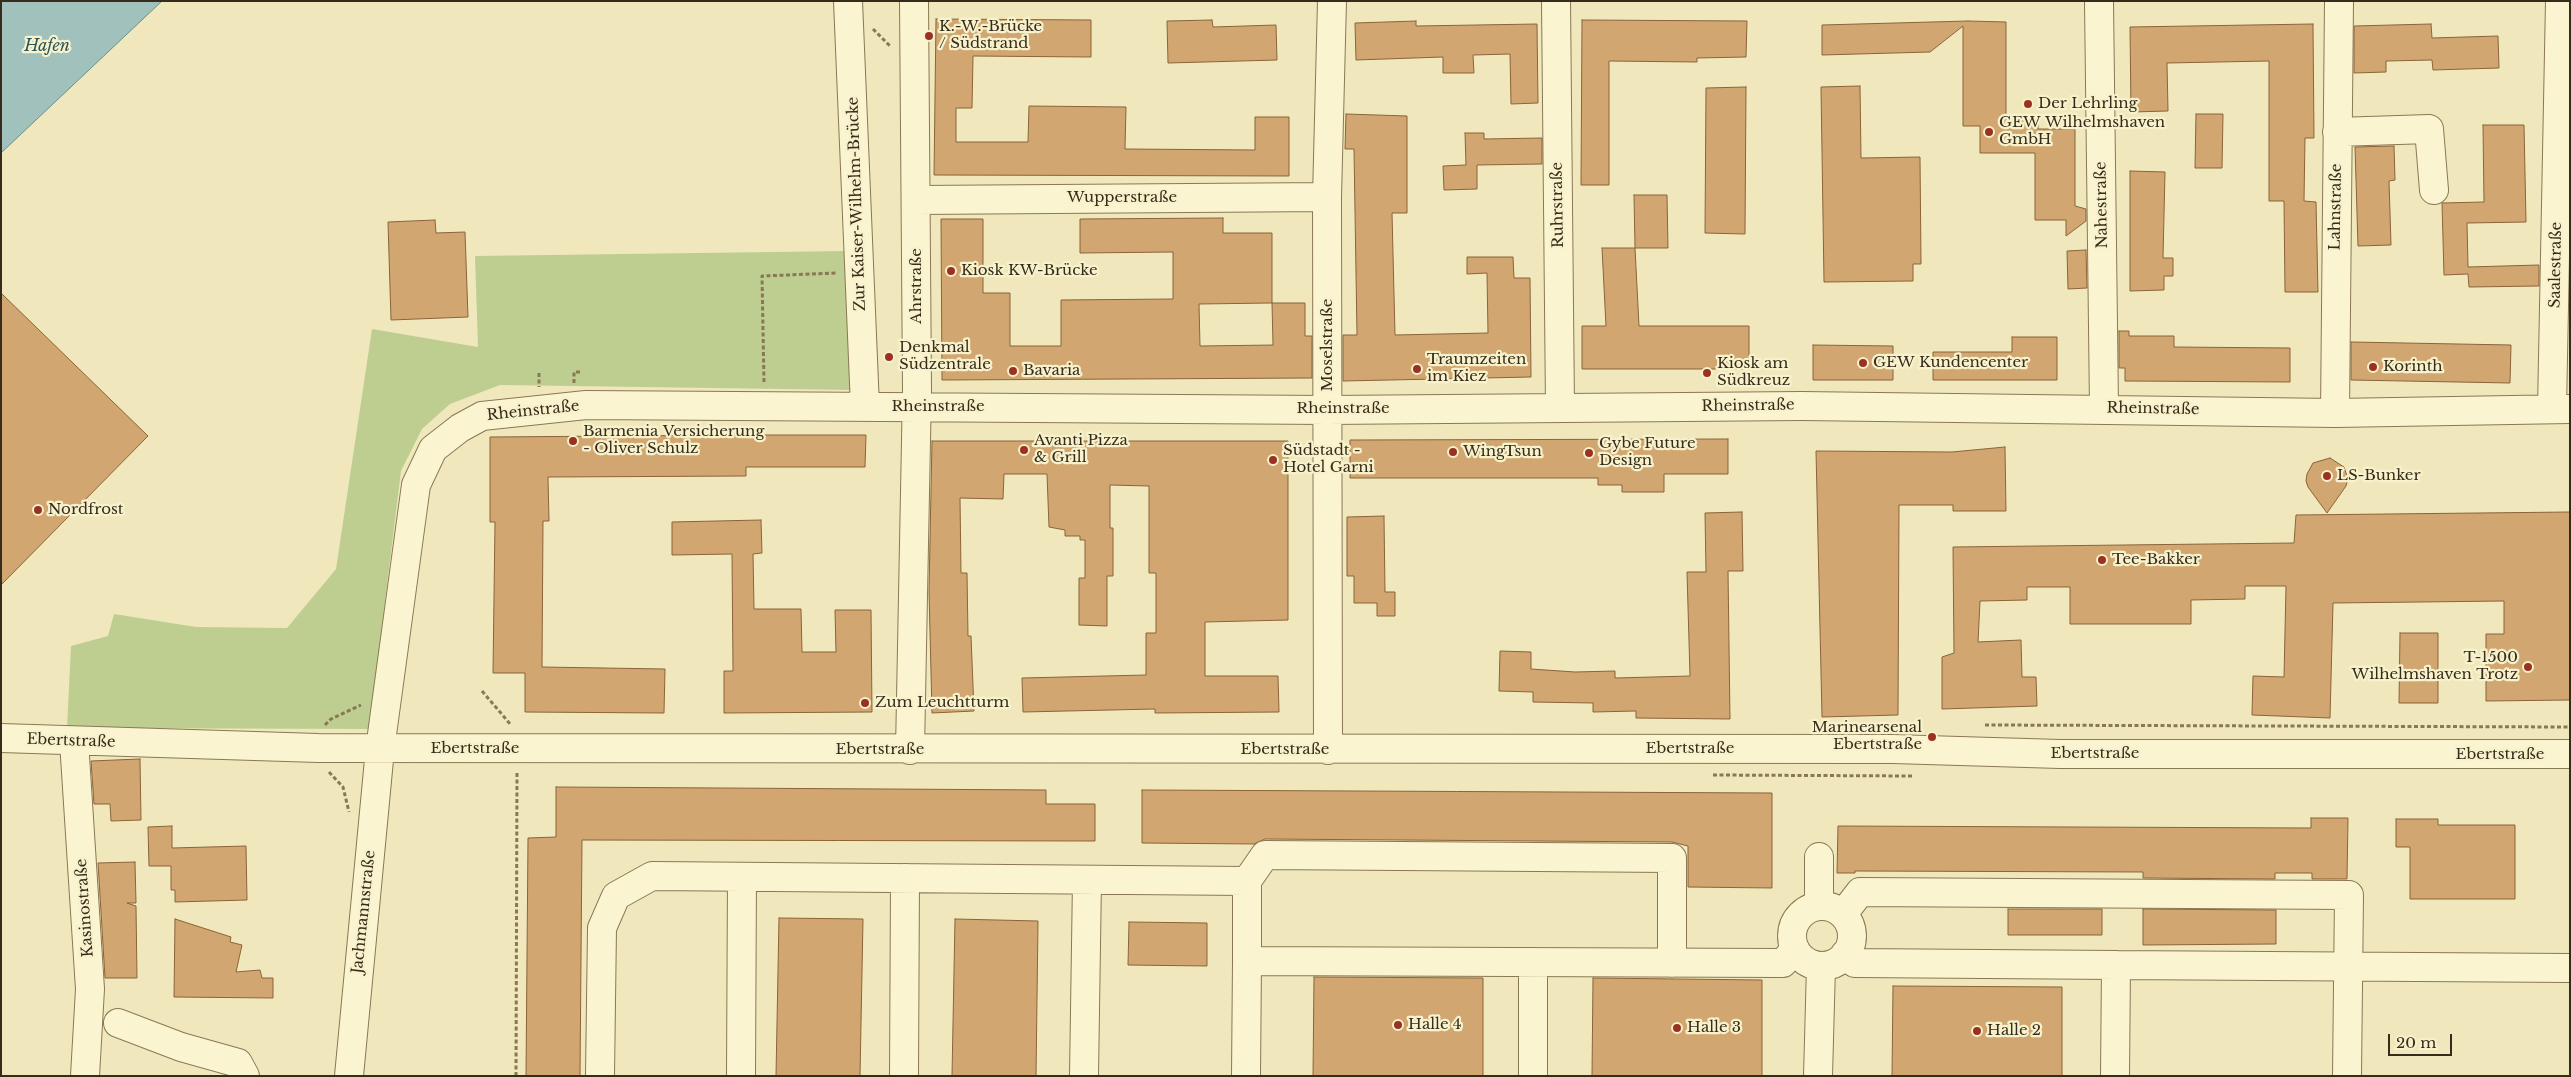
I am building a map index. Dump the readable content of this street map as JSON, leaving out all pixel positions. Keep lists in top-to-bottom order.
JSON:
{
  "streets": {
    "street": [
      "Wupperstraße",
      "Zur Kaiser-Wilhelm-Brücke",
      "Ruhrstraße",
      "Nahestraße",
      "Lahnstraße",
      "Saalestraße",
      "Ahrstraße",
      "Moselstraße",
      "Rheinstraße",
      "Ebertstraße",
      "Kasinostraße",
      "Jachmannstraße"
    ]
  },
  "crossings": [
    ["Wupperstraße", "Ahrstraße"],
    ["Wupperstraße", "Moselstraße"],
    ["Zur Kaiser-Wilhelm-Brücke", "Rheinstraße"],
    ["Ruhrstraße", "Rheinstraße"],
    ["Nahestraße", "Rheinstraße"],
    ["Lahnstraße", "Rheinstraße"],
    ["Saalestraße", "Rheinstraße"],
    ["Ahrstraße", "Rheinstraße"],
    ["Ahrstraße", "Ebertstraße"],
    ["Moselstraße", "Rheinstraße"],
    ["Moselstraße", "Ebertstraße"],
    ["Rheinstraße", "Ebertstraße"],
    ["Rheinstraße", "Jachmannstraße"],
    ["Ebertstraße", "Kasinostraße"],
    ["Ebertstraße", "Jachmannstraße"]
  ],
  "water": ["Hafen"],
  "places": [
    "K.-W.-Brücke / Südstrand",
    "Der Lehrling",
    "GEW Wilhelmshaven GmbH",
    "Kiosk KW-Brücke",
    "Denkmal Südzentrale",
    "GEW Kundencenter",
    "Korinth",
    "Traumzeiten im Kiez",
    "Bavaria",
    "Kiosk am Südkreuz",
    "Barmenia Versicherung - Oliver Schulz",
    "Avanti Pizza & Grill",
    "WingTsun",
    "Gybe Future Design",
    "Südstadt - Hotel Garni",
    "LS-Bunker",
    "Nordfrost",
    "Tee-Bakker",
    "T-1500 Wilhelmshaven Trotz",
    "Zum Leuchtturm",
    "Marinearsenal Ebertstraße",
    "Halle 4",
    "Halle 3",
    "Halle 2"
  ],
  "scale_bar": "20 m"
}
